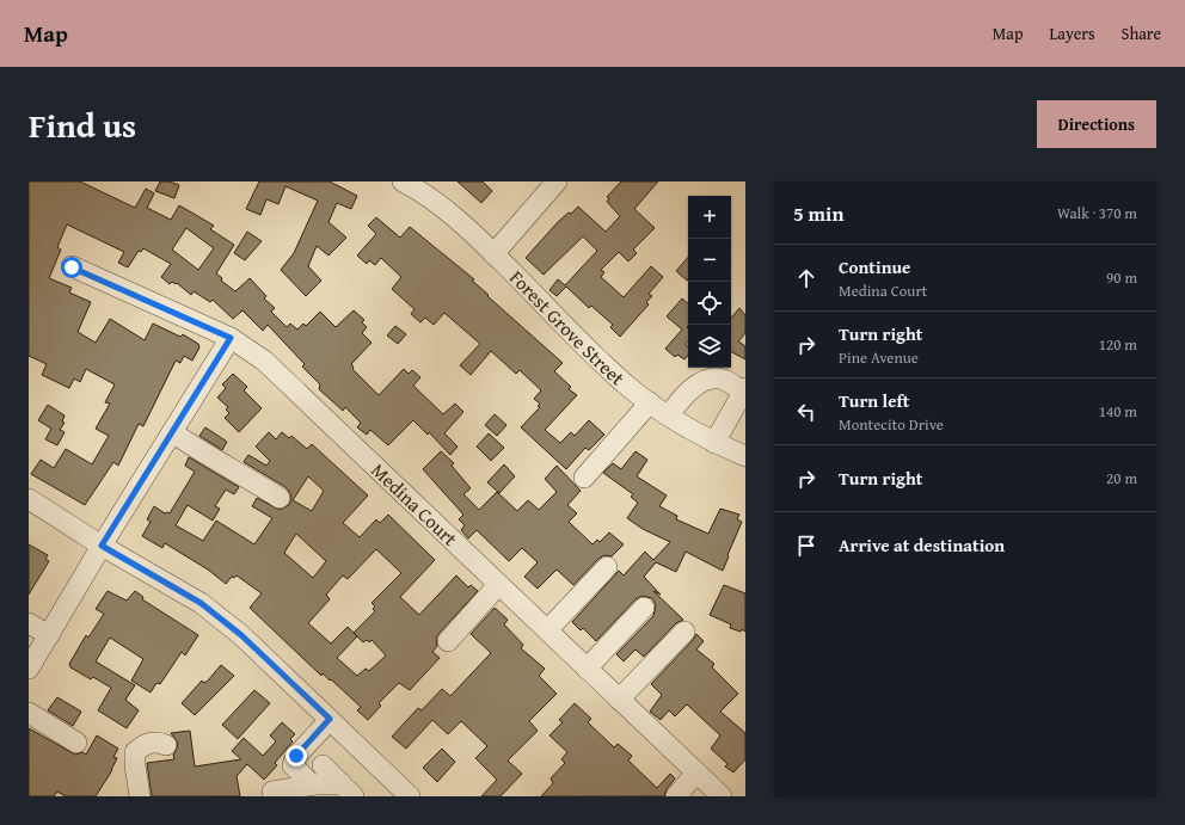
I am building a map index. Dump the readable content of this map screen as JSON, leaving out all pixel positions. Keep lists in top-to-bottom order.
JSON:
{
  "streets": {
    "street": ["Forest Grove Street", "Medina Court"]
  },
  "page": {
    "header": "Map",
    "nav": ["Map", "Layers", "Share"],
    "title": "Find us",
    "buttons": "Directions",
    "heading": ["5 min", "Walk · 370 m"],
    "map_buttons": ["+", "−"],
    "list": [
      ["Continue", "Medina Court", "90 m"],
      ["Turn right", "Pine Avenue", "120 m"],
      ["Turn left", "Montecito Drive", "140 m"],
      ["Turn right", "20 m"],
      "Arrive at destination"
    ]
  }
}
